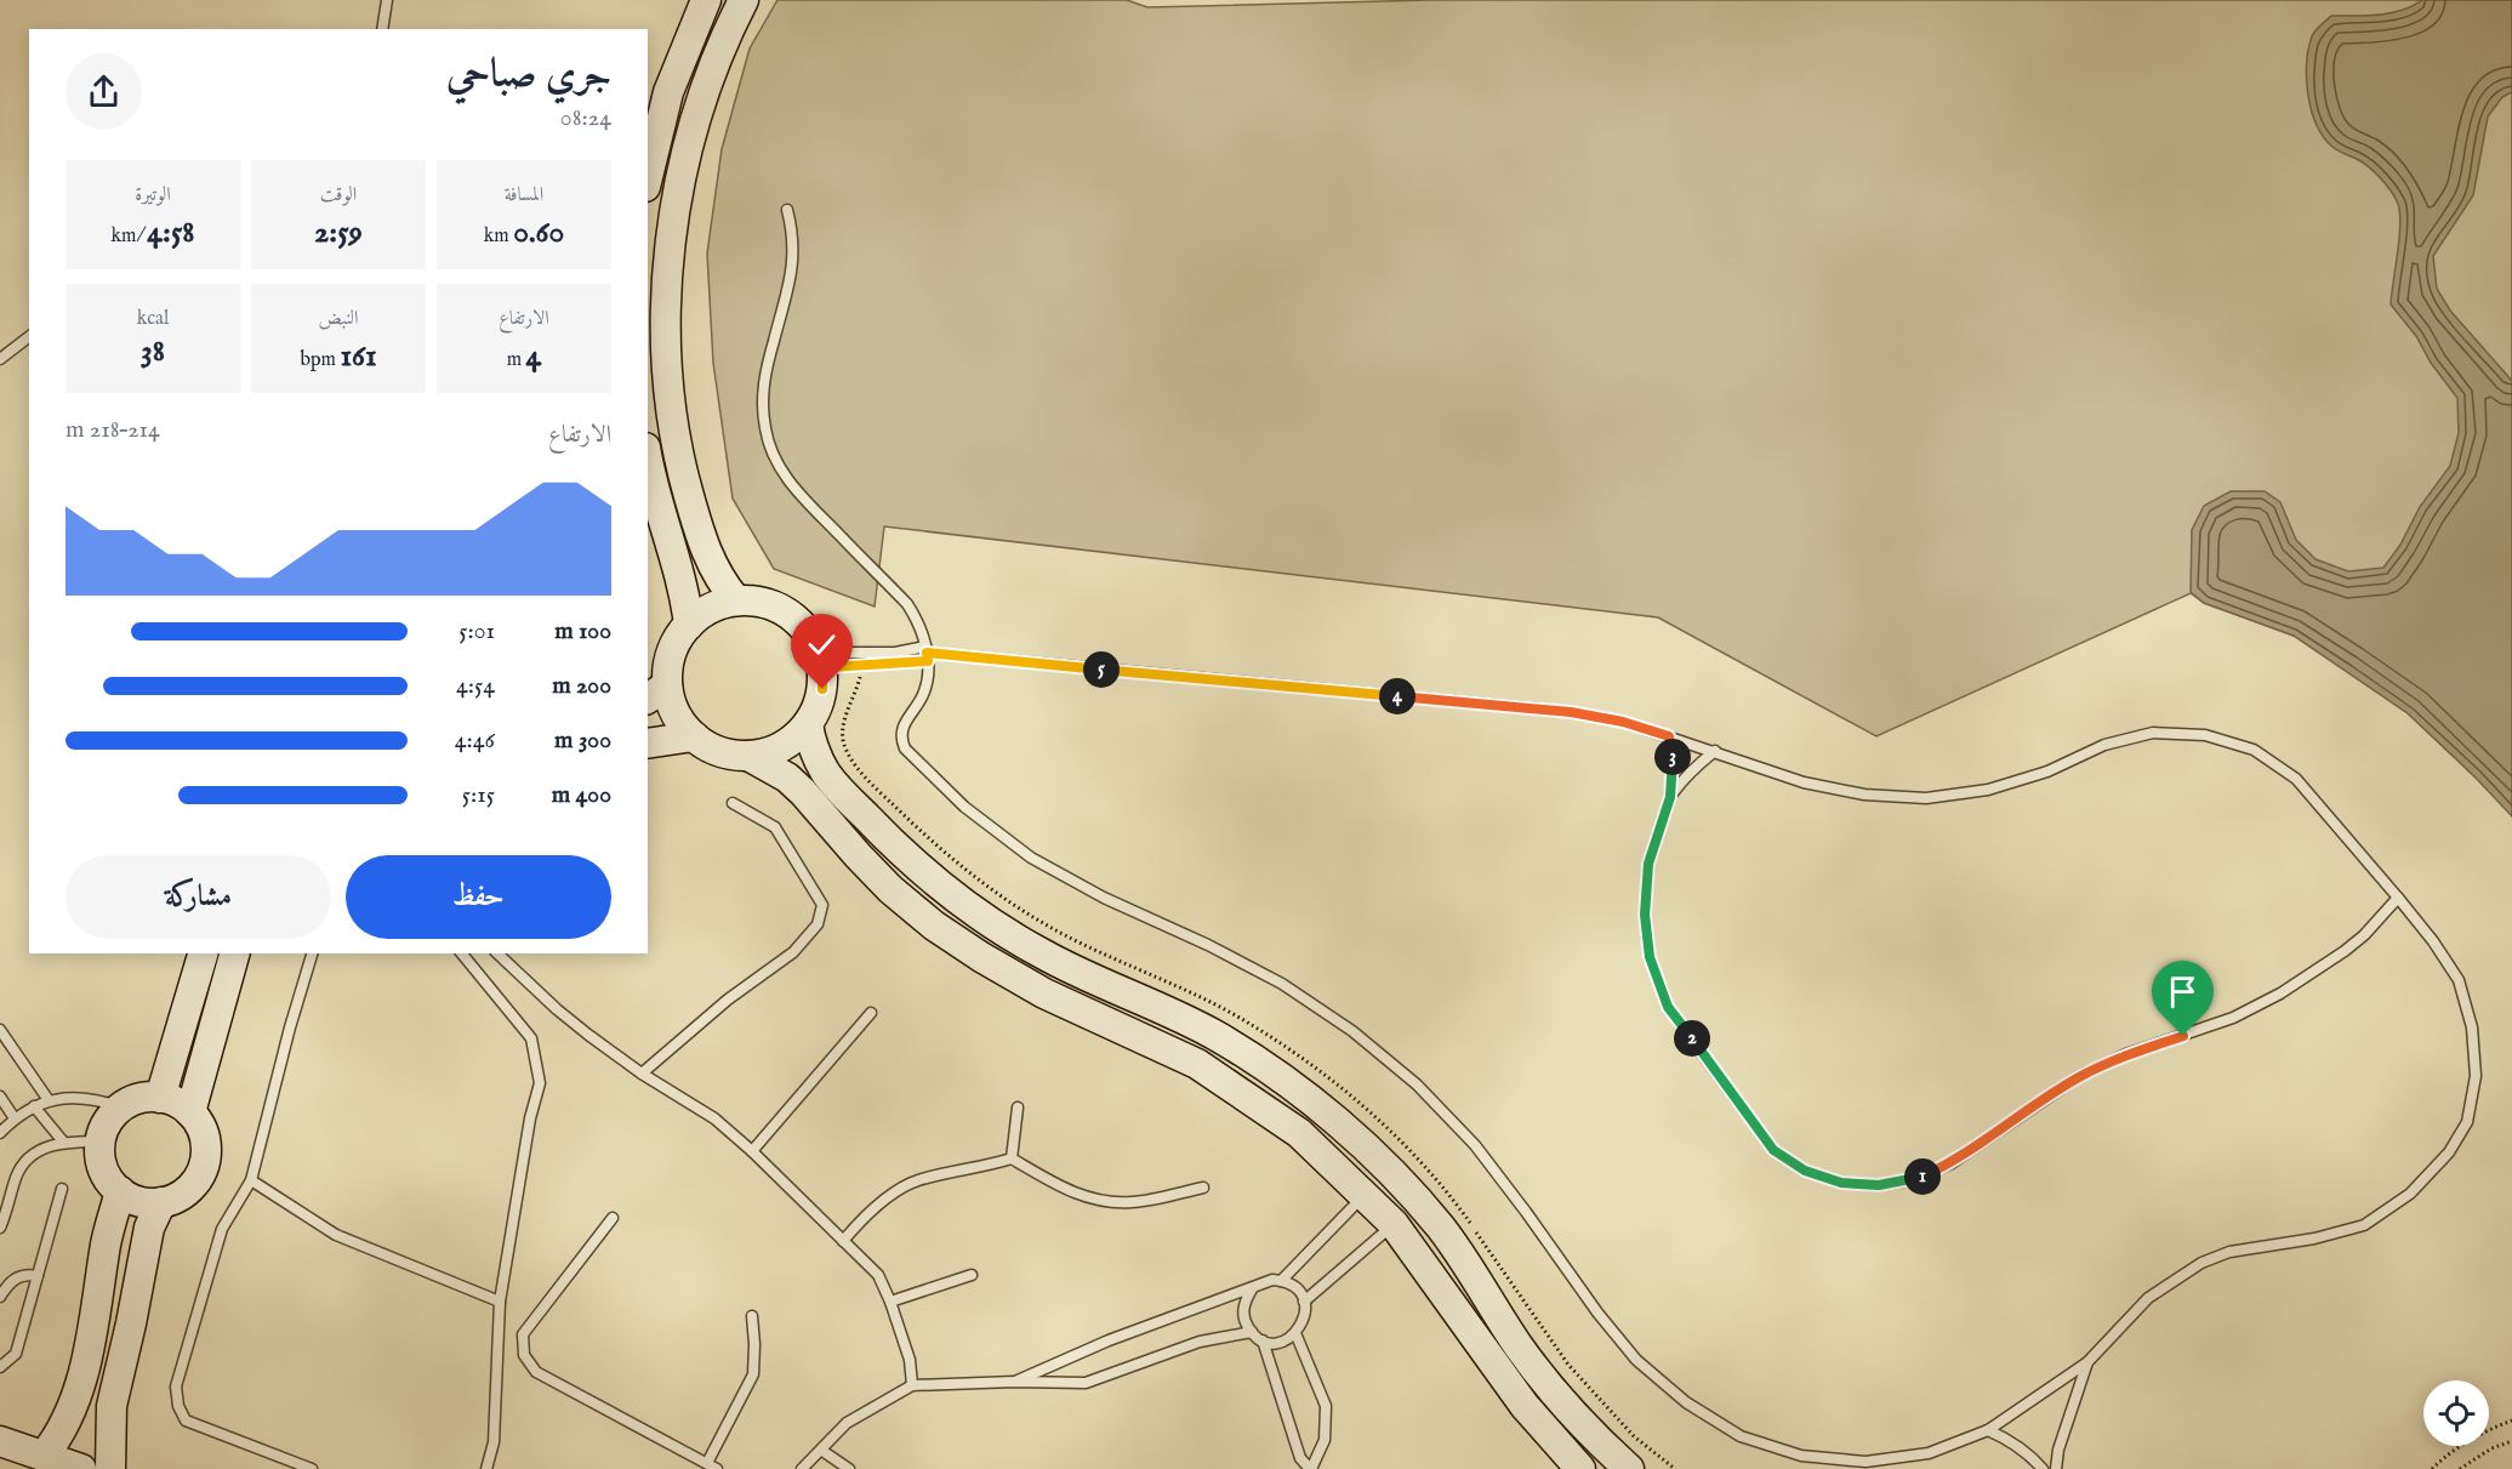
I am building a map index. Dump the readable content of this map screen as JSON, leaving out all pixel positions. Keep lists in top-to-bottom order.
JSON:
{
  "page": {
    "heading": ["جري صباحي", "08:24"],
    "stats": [
      ["المسافة", "0.60 km"],
      ["الوقت", "2:59"],
      ["الوتيرة", "4:58 /km"],
      ["الارتفاع", "4 m"],
      ["النبض", "161 bpm"],
      ["kcal", "38"]
    ],
    "chart": ["الارتفاع", "214–218 m"],
    "list": [
      {
        "name": "100 m",
        "note": "5:01"
      },
      {
        "name": "200 m",
        "note": "4:54"
      },
      {
        "name": "300 m",
        "note": "4:46"
      },
      {
        "name": "400 m",
        "note": "5:15"
      }
    ],
    "pins": [
      "5",
      "4",
      "3",
      "2",
      "1"
    ],
    "buttons": ["حفظ", "مشاركة"]
  }
}
